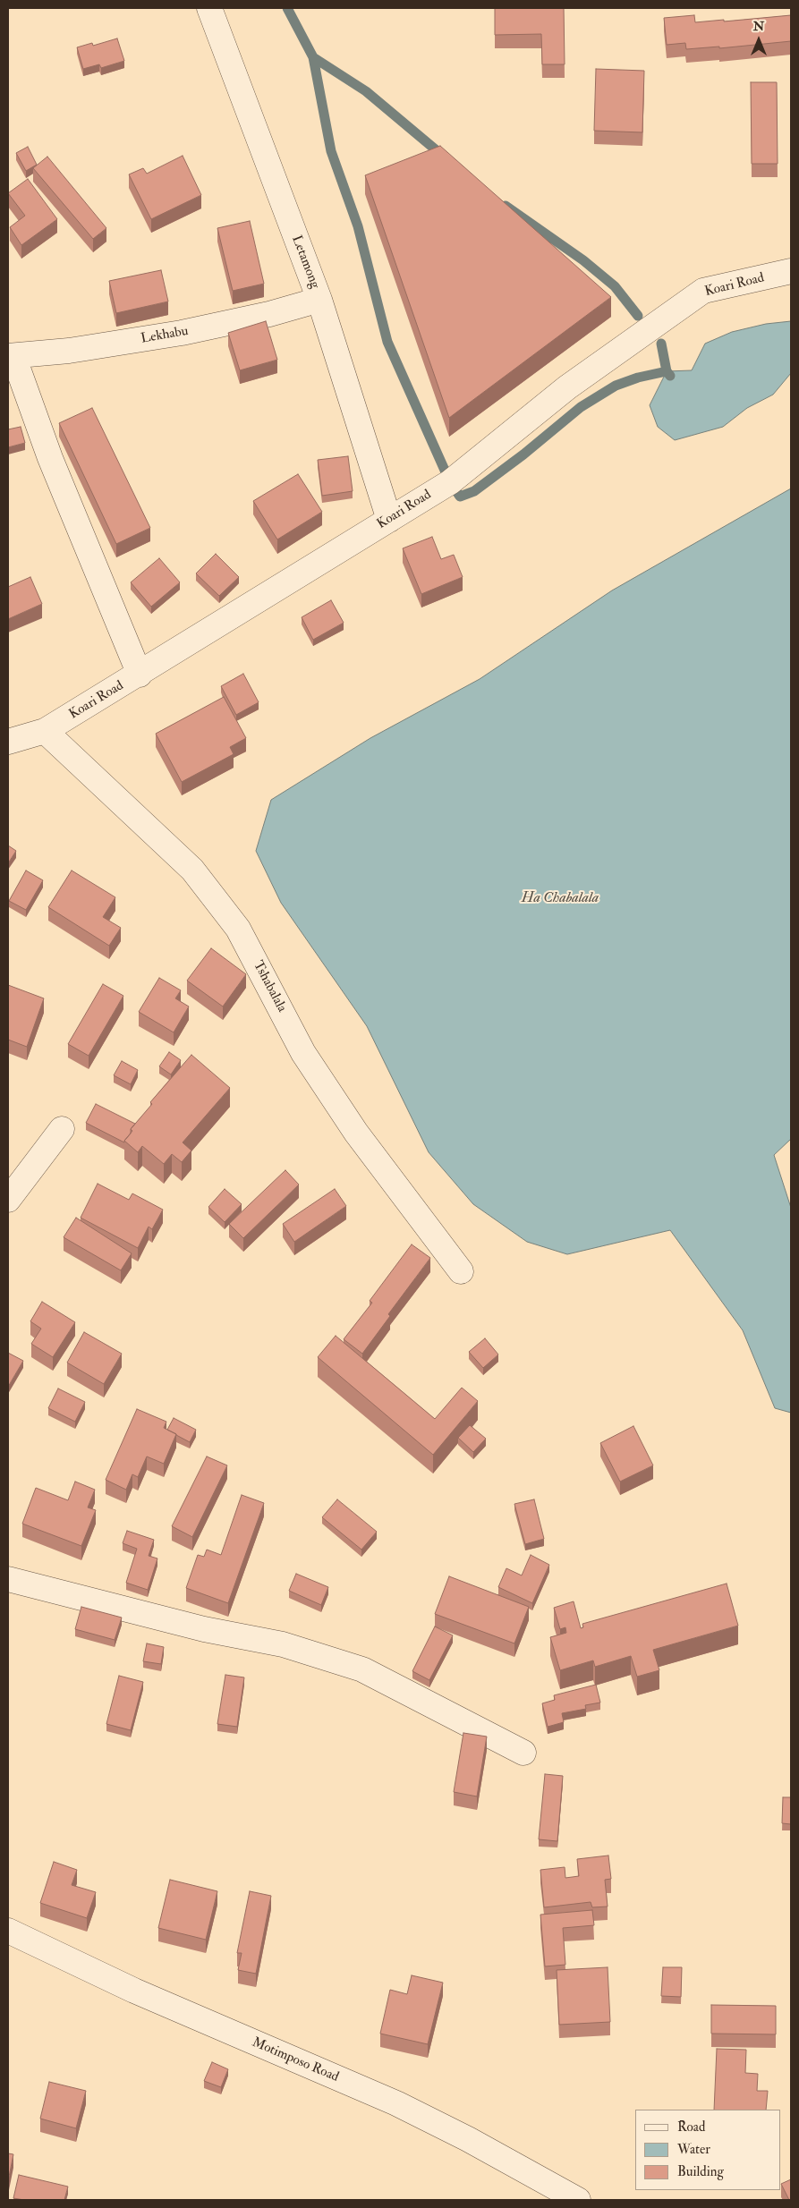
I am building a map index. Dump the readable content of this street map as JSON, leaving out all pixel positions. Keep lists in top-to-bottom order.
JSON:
{
  "streets": {
    "street": [
      "Letamong",
      "Koari Road",
      "Lekhabu",
      "Tshabalala",
      "Motimposo Road"
    ]
  },
  "crossings": [
    ["Letamong", "Koari Road"],
    ["Letamong", "Lekhabu"],
    ["Koari Road", "Tshabalala"]
  ],
  "water": ["Ha Chabalala"],
  "legend": ["Road", "Water", "Building"],
  "north": "top"
}
